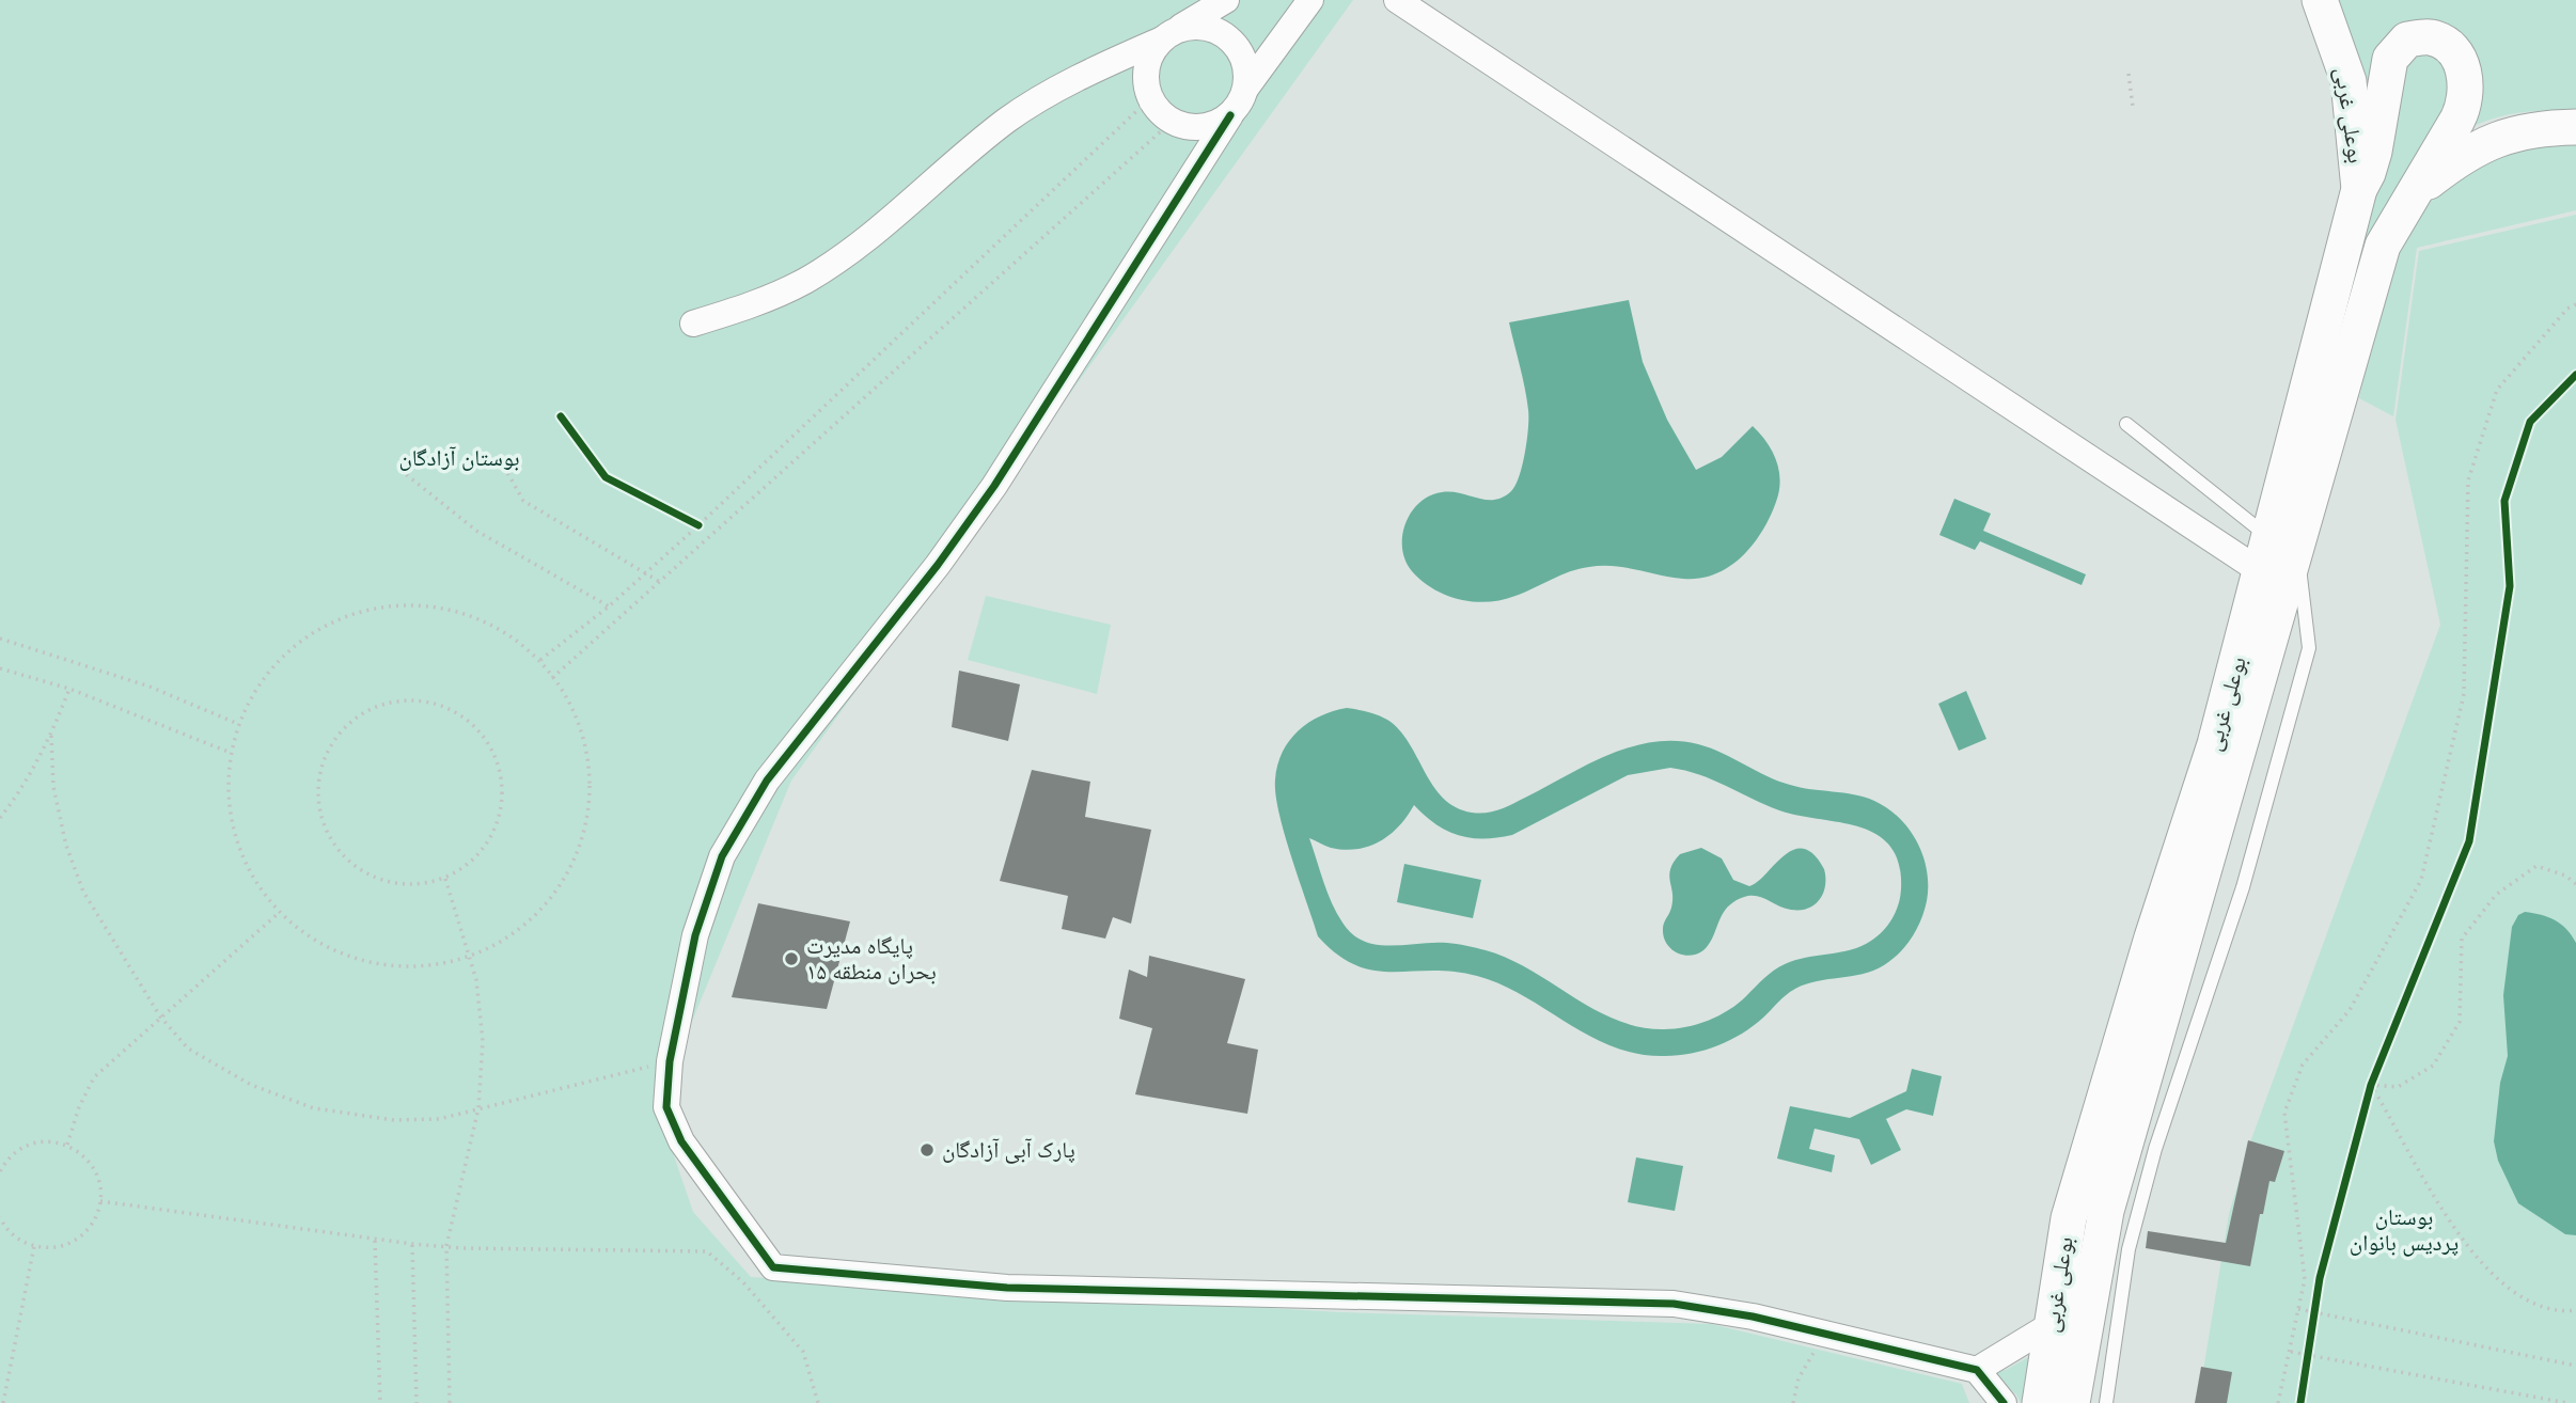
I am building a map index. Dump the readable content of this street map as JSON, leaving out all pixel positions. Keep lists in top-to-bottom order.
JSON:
{
  "streets": {
    "main road": ["بوعلی غربی"]
  },
  "parks": ["بوستان آزادگان", "بوستان پردیس بانوان"],
  "places": ["پایگاه مدیرت بحران منطقه ۱۵", "پارک آبی آزادگان"]
}
